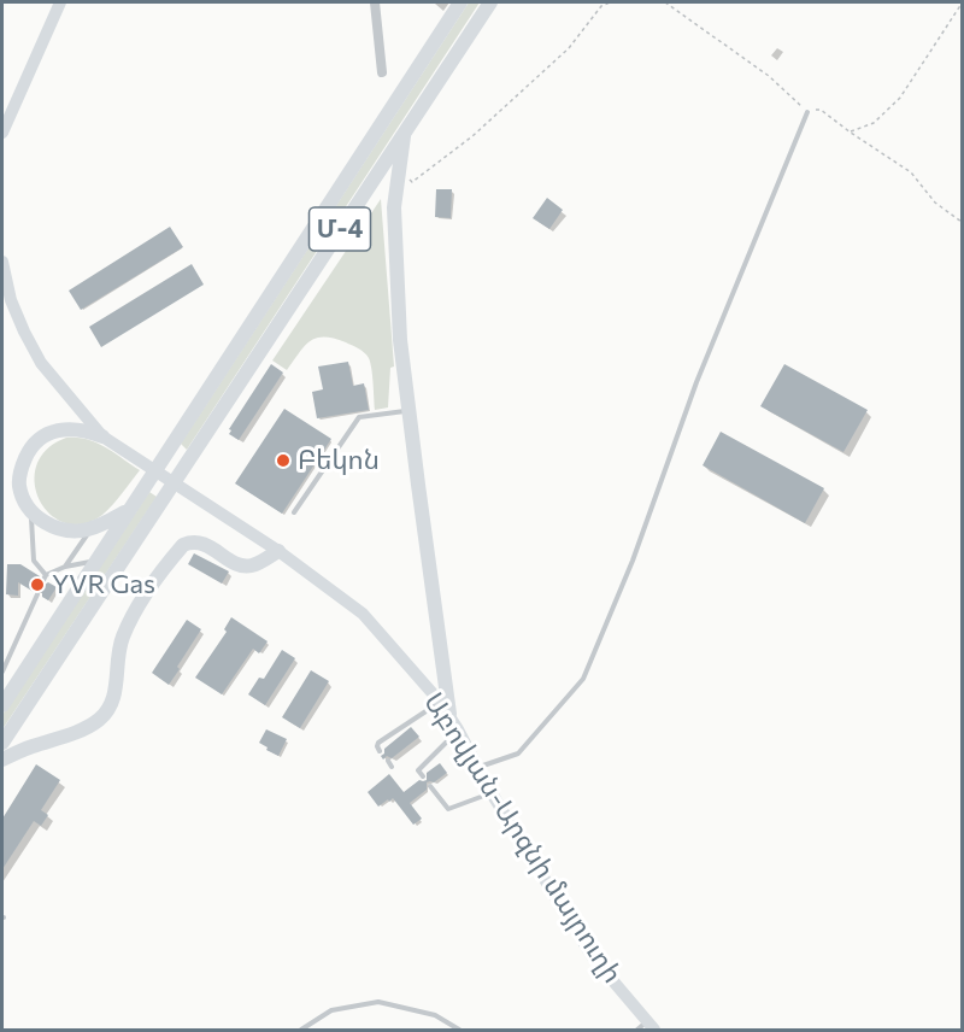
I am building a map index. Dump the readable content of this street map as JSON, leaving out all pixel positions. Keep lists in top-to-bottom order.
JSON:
{
  "streets": {
    "highway": ["Մ-4"],
    "main road": ["Աբովյան-Արզնի մայրուղի"]
  },
  "places": ["Բեկոն", "YVR Gas"]
}
